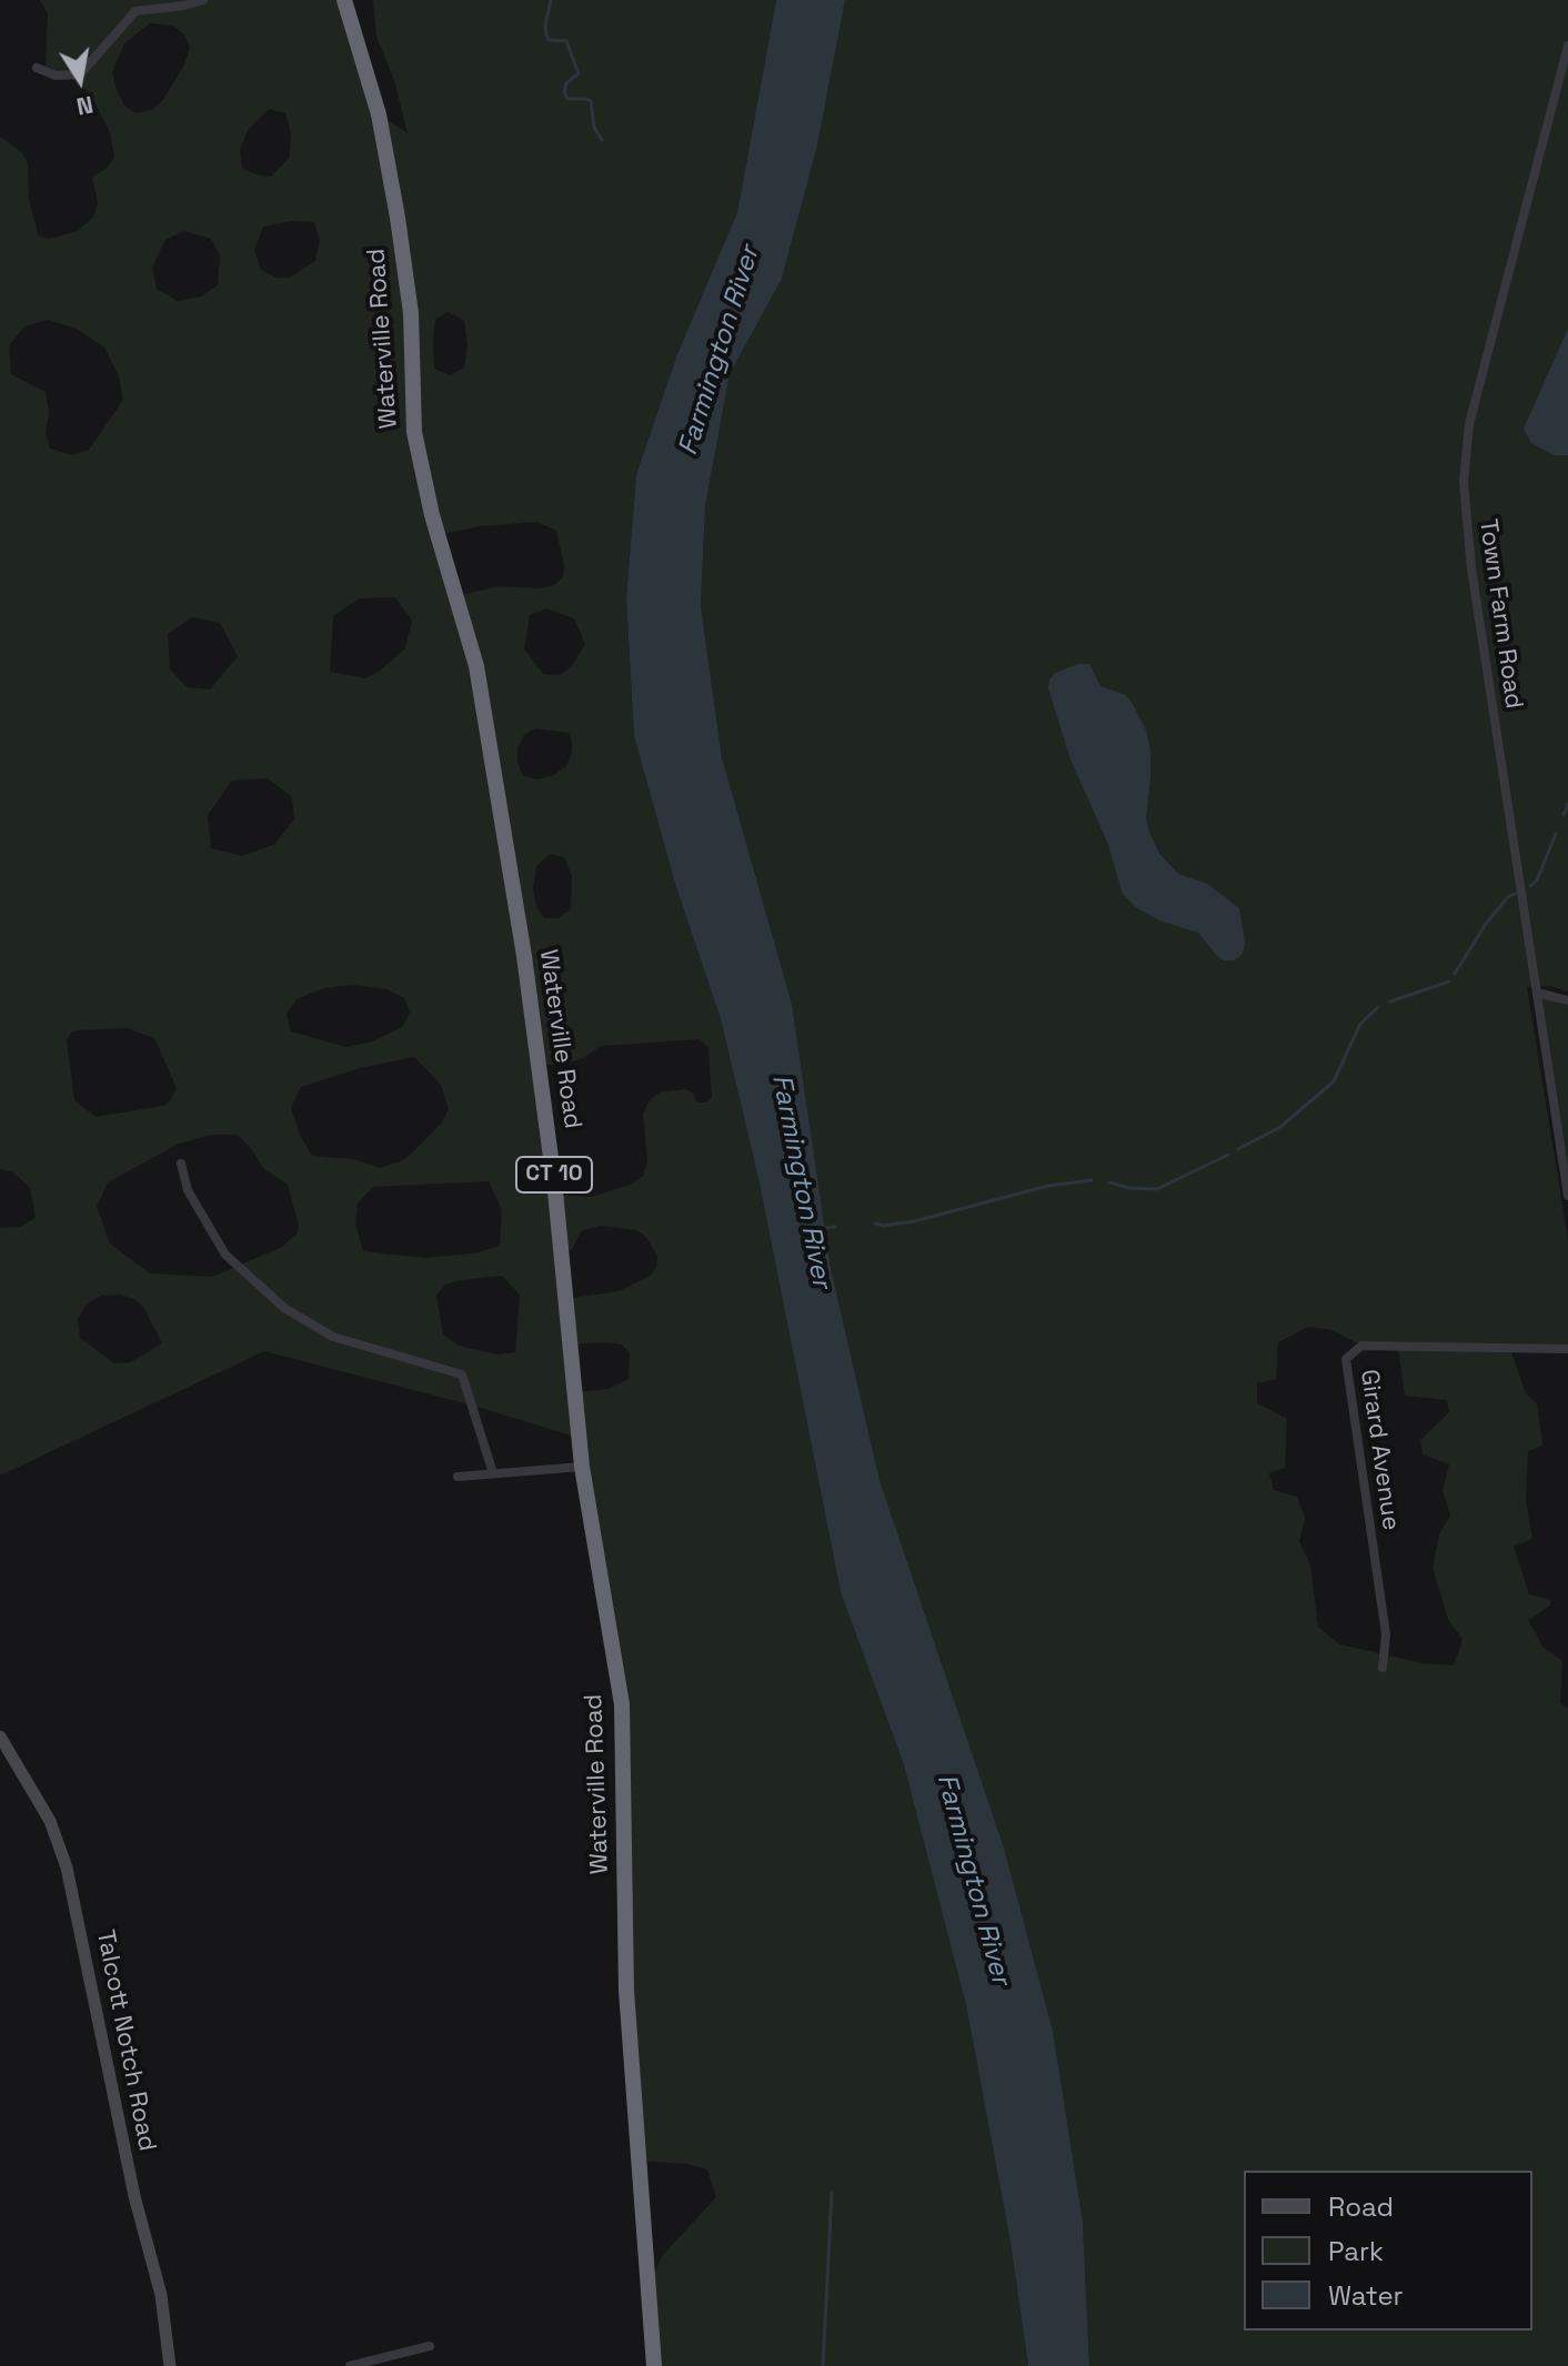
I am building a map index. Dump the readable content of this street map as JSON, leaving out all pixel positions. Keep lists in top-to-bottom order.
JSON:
{
  "streets": {
    "highway": ["Waterville Road", "CT 10"],
    "street": ["Town Farm Road", "Girard Avenue", "Talcott Notch Road"]
  },
  "water": ["Farmington River"],
  "legend": ["Road", "Park", "Water"],
  "north": "bottom"
}
